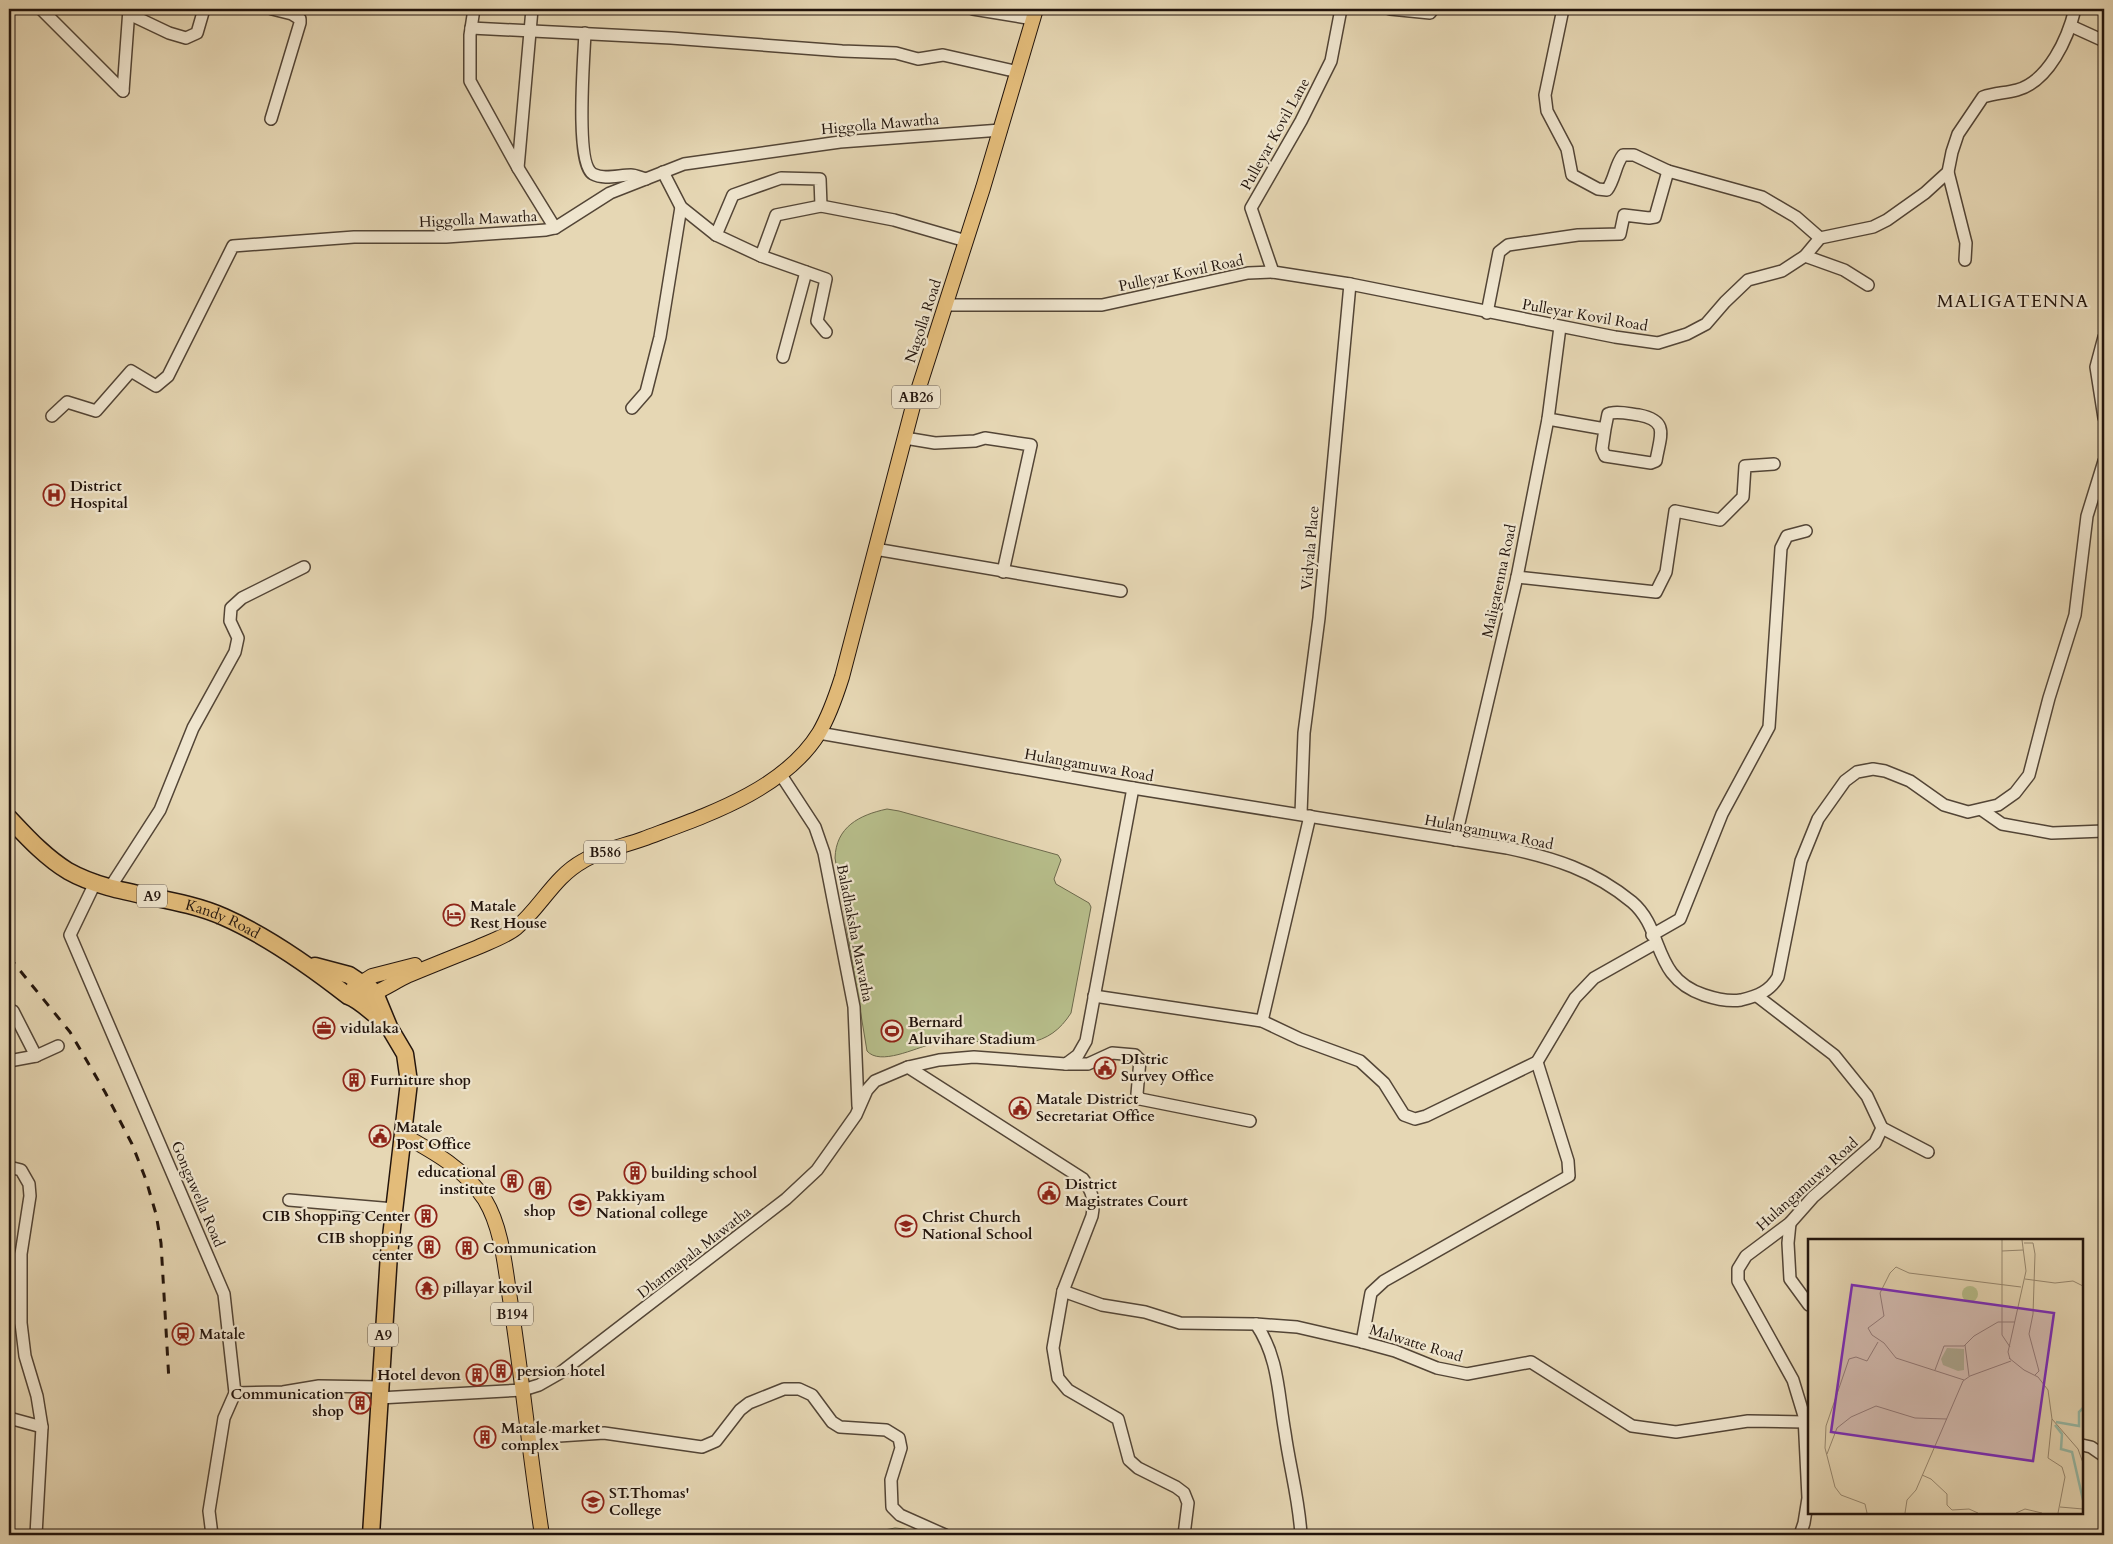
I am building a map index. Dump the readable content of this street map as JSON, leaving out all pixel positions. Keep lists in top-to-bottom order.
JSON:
{
  "streets": {
    "highway": ["A9", "Kandy Road"],
    "main road": [
      "Nagolla Road",
      "AB26",
      "B586",
      "B194"
    ],
    "street": [
      "Higgolla Mawatha",
      "Pulleyar Kovil Lane",
      "Pulleyar Kovil Road",
      "Vidyala Place",
      "Maligatenna Road",
      "Hulangamuwa Road",
      "Baladhaksha Mawatha",
      "Gongawella Road",
      "Dharmapala Mawatha",
      "Malwatte Road"
    ]
  },
  "crossings": [
    ["Higgolla Mawatha", "Nagolla Road"],
    ["Pulleyar Kovil Lane", "Pulleyar Kovil Road"],
    ["Pulleyar Kovil Road", "Nagolla Road"],
    ["Pulleyar Kovil Road", "Vidyala Place"],
    ["Pulleyar Kovil Road", "Maligatenna Road"],
    ["Nagolla Road", "Hulangamuwa Road"],
    ["Nagolla Road", "B586"],
    ["Nagolla Road", "Baladhaksha Mawatha"],
    ["Vidyala Place", "Hulangamuwa Road"],
    ["Maligatenna Road", "Hulangamuwa Road"],
    ["Hulangamuwa Road", "Malwatte Road"],
    ["B586", "Kandy Road"],
    ["B586", "Baladhaksha Mawatha"],
    ["A9", "Kandy Road"],
    ["A9", "Dharmapala Mawatha"],
    ["A9", "B194"],
    ["Kandy Road", "Gongawella Road"],
    ["Kandy Road", "B194"],
    ["Baladhaksha Mawatha", "Dharmapala Mawatha"],
    ["Gongawella Road", "Dharmapala Mawatha"],
    ["Dharmapala Mawatha", "B194"]
  ],
  "districts": ["MALIGATENNA"],
  "places": {
    "hospital": ["District Hospital"],
    "hotel": ["Matale Rest House"],
    "office": ["vidulaka"],
    "sports": ["Bernard Aluvihare Stadium"],
    "public building": [
      "DIstric Survey Office",
      "Matale District Secretariat Office",
      "Matale Post Office",
      "District Magistrates Court"
    ],
    "building": [
      "Furniture shop",
      "building school",
      "educational institute",
      "shop",
      "CIB Shopping Center",
      "CIB shopping center",
      "Communication",
      "persion hotel",
      "Hotel devon",
      "Communication shop",
      "Matale market complex"
    ],
    "school or university": ["Pakkiyam National college", "Christ Church National School", "ST.Thomas' College"],
    "temple": ["pillayar kovil"],
    "station": ["Matale"]
  }
}
